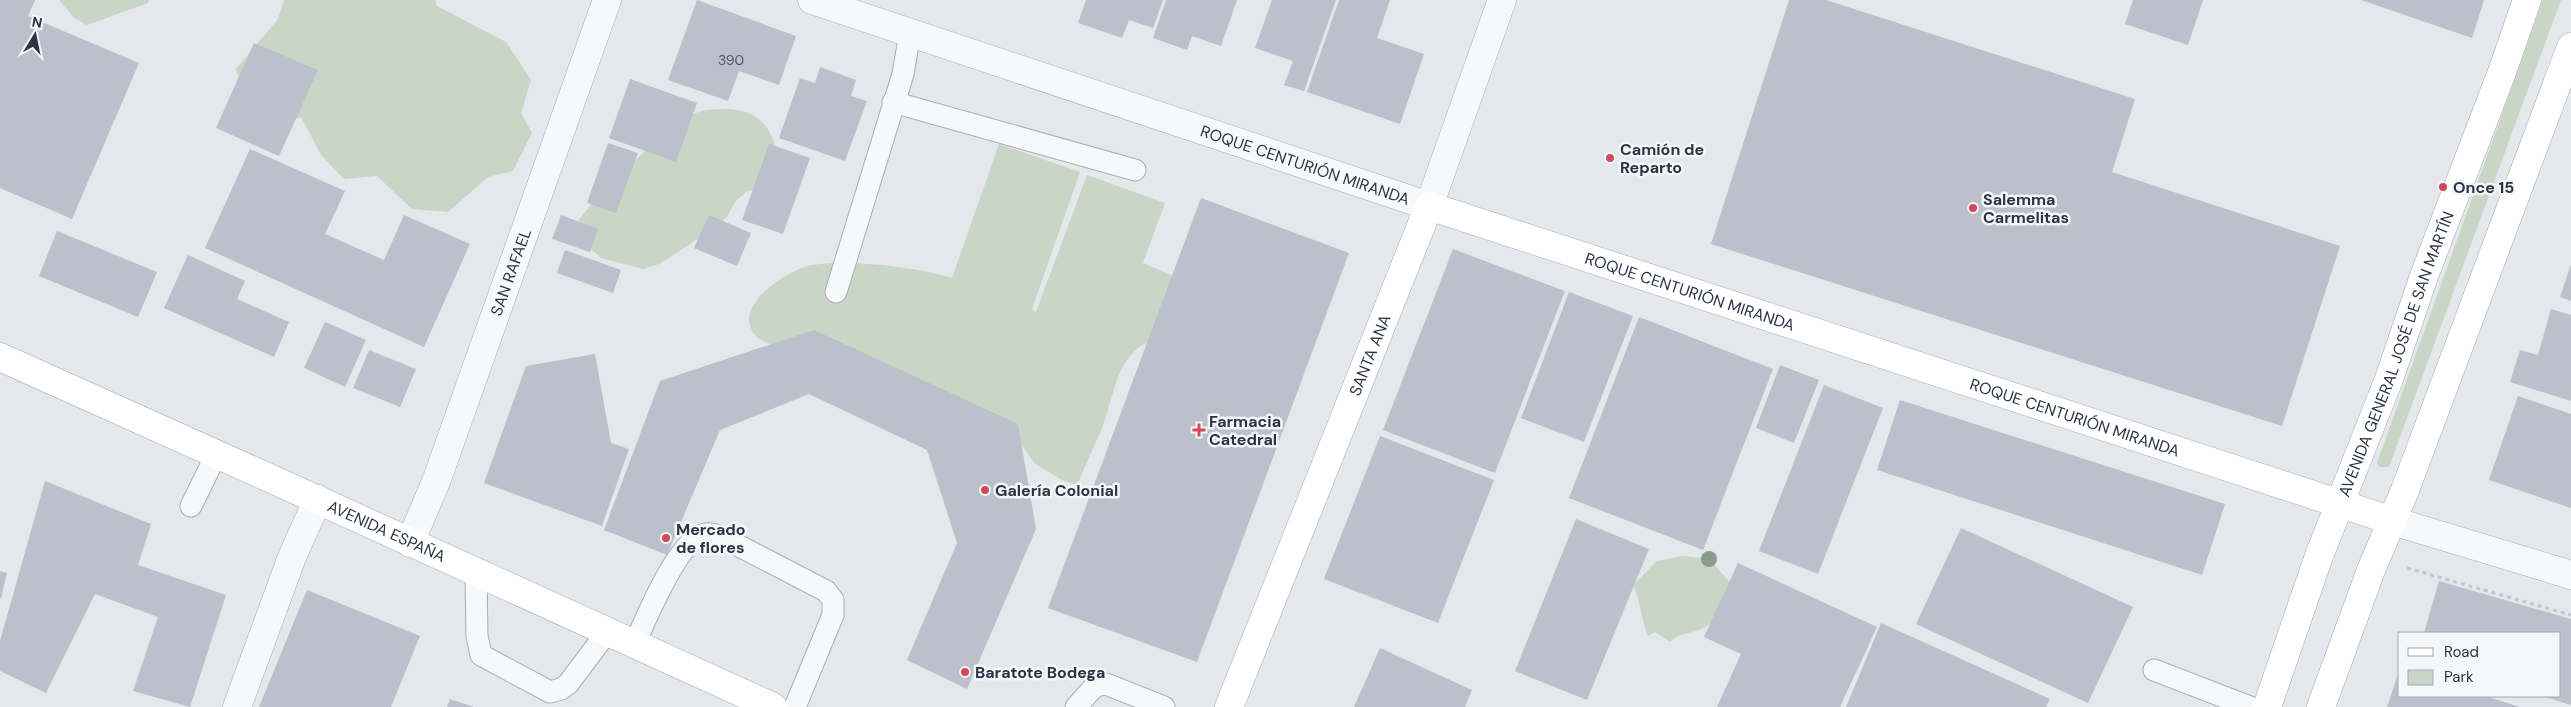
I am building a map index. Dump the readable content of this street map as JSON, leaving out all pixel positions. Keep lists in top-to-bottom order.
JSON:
{
  "streets": {
    "main road": [
      "ROQUE CENTURIÓN MIRANDA",
      "AVENIDA GENERAL JOSÉ DE SAN MARTÍN",
      "SANTA ANA",
      "AVENIDA ESPAÑA"
    ],
    "street": ["SAN RAFAEL"]
  },
  "crossings": [
    ["ROQUE CENTURIÓN MIRANDA", "AVENIDA GENERAL JOSÉ DE SAN MARTÍN"],
    ["ROQUE CENTURIÓN MIRANDA", "SANTA ANA"],
    ["SAN RAFAEL", "AVENIDA ESPAÑA"]
  ],
  "places": {
    "other": [
      "Camión de Reparto",
      "Once 15",
      "Salemma Carmelitas",
      "Galería Colonial",
      "Mercado de flores",
      "Baratote Bodega"
    ],
    "health": ["Farmacia Catedral"]
  },
  "house_numbers": ["390"],
  "legend": ["Road", "Park"],
  "north": "top"
}
